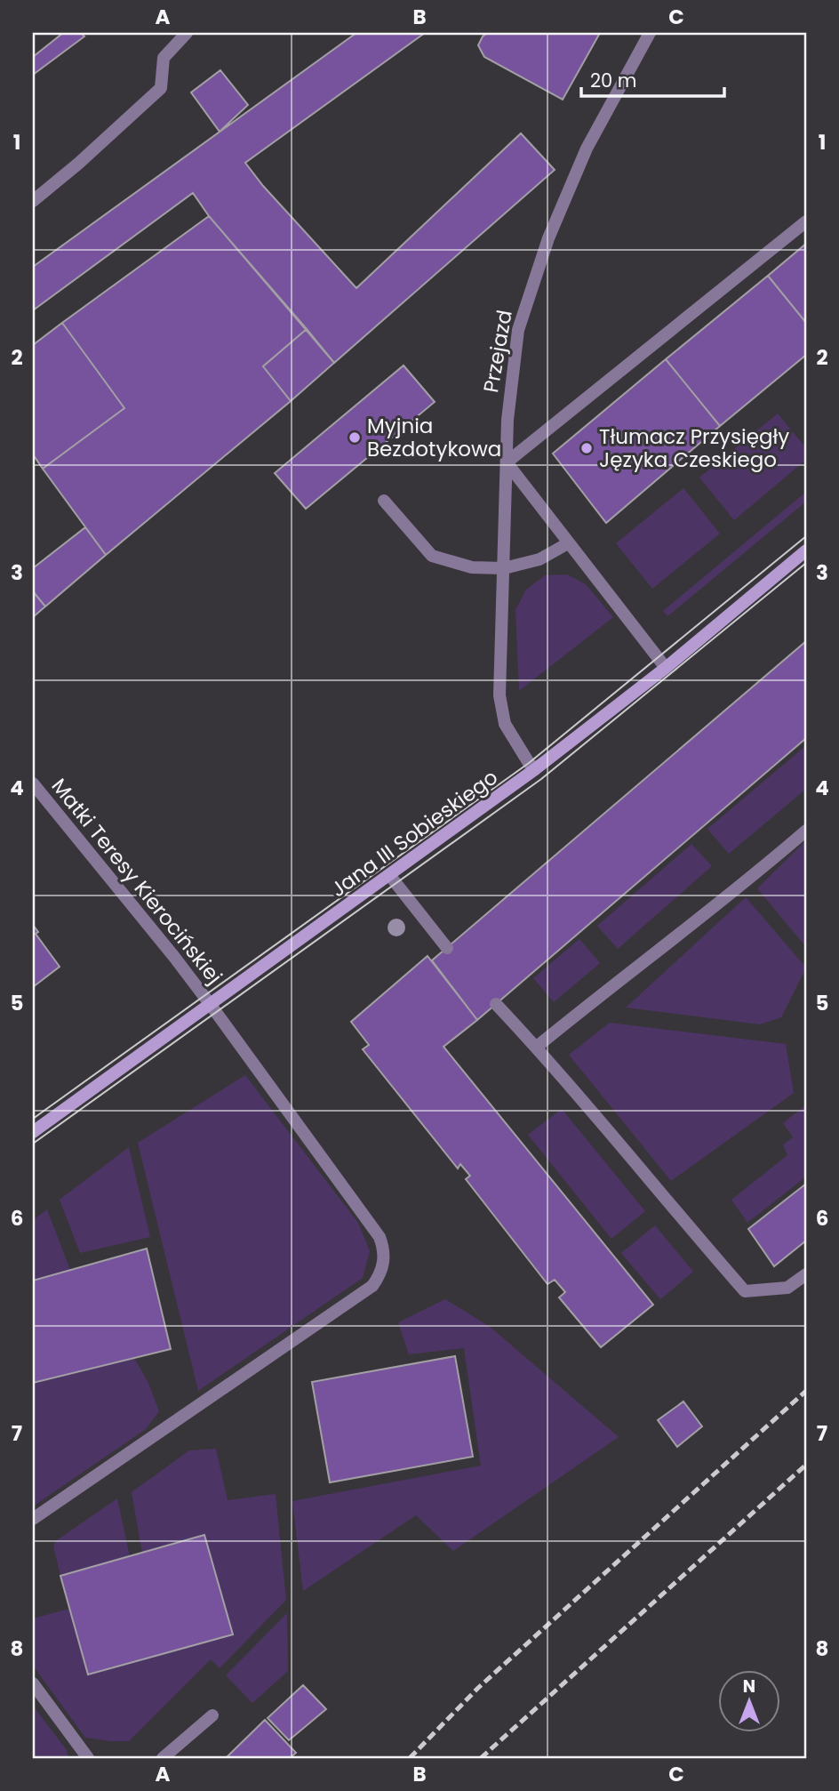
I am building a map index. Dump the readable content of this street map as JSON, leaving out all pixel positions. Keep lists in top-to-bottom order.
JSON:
{
  "streets": {
    "street": ["Przejazd", "Jana III Sobieskiego", "Matki Teresy Kierocińskiej"]
  },
  "crossings": [
    ["Przejazd", "Jana III Sobieskiego"],
    ["Jana III Sobieskiego", "Matki Teresy Kierocińskiej"]
  ],
  "places": ["Myjnia Bezdotykowa", "Tłumacz Przysięgły Języka Czeskiego"],
  "scale_bar": "20 m",
  "north": "top",
  "grid": {
    "columns": ["A", "B", "C"],
    "rows": [
      "1",
      "2",
      "3",
      "4",
      "5",
      "6",
      "7",
      "8"
    ]
  }
}
